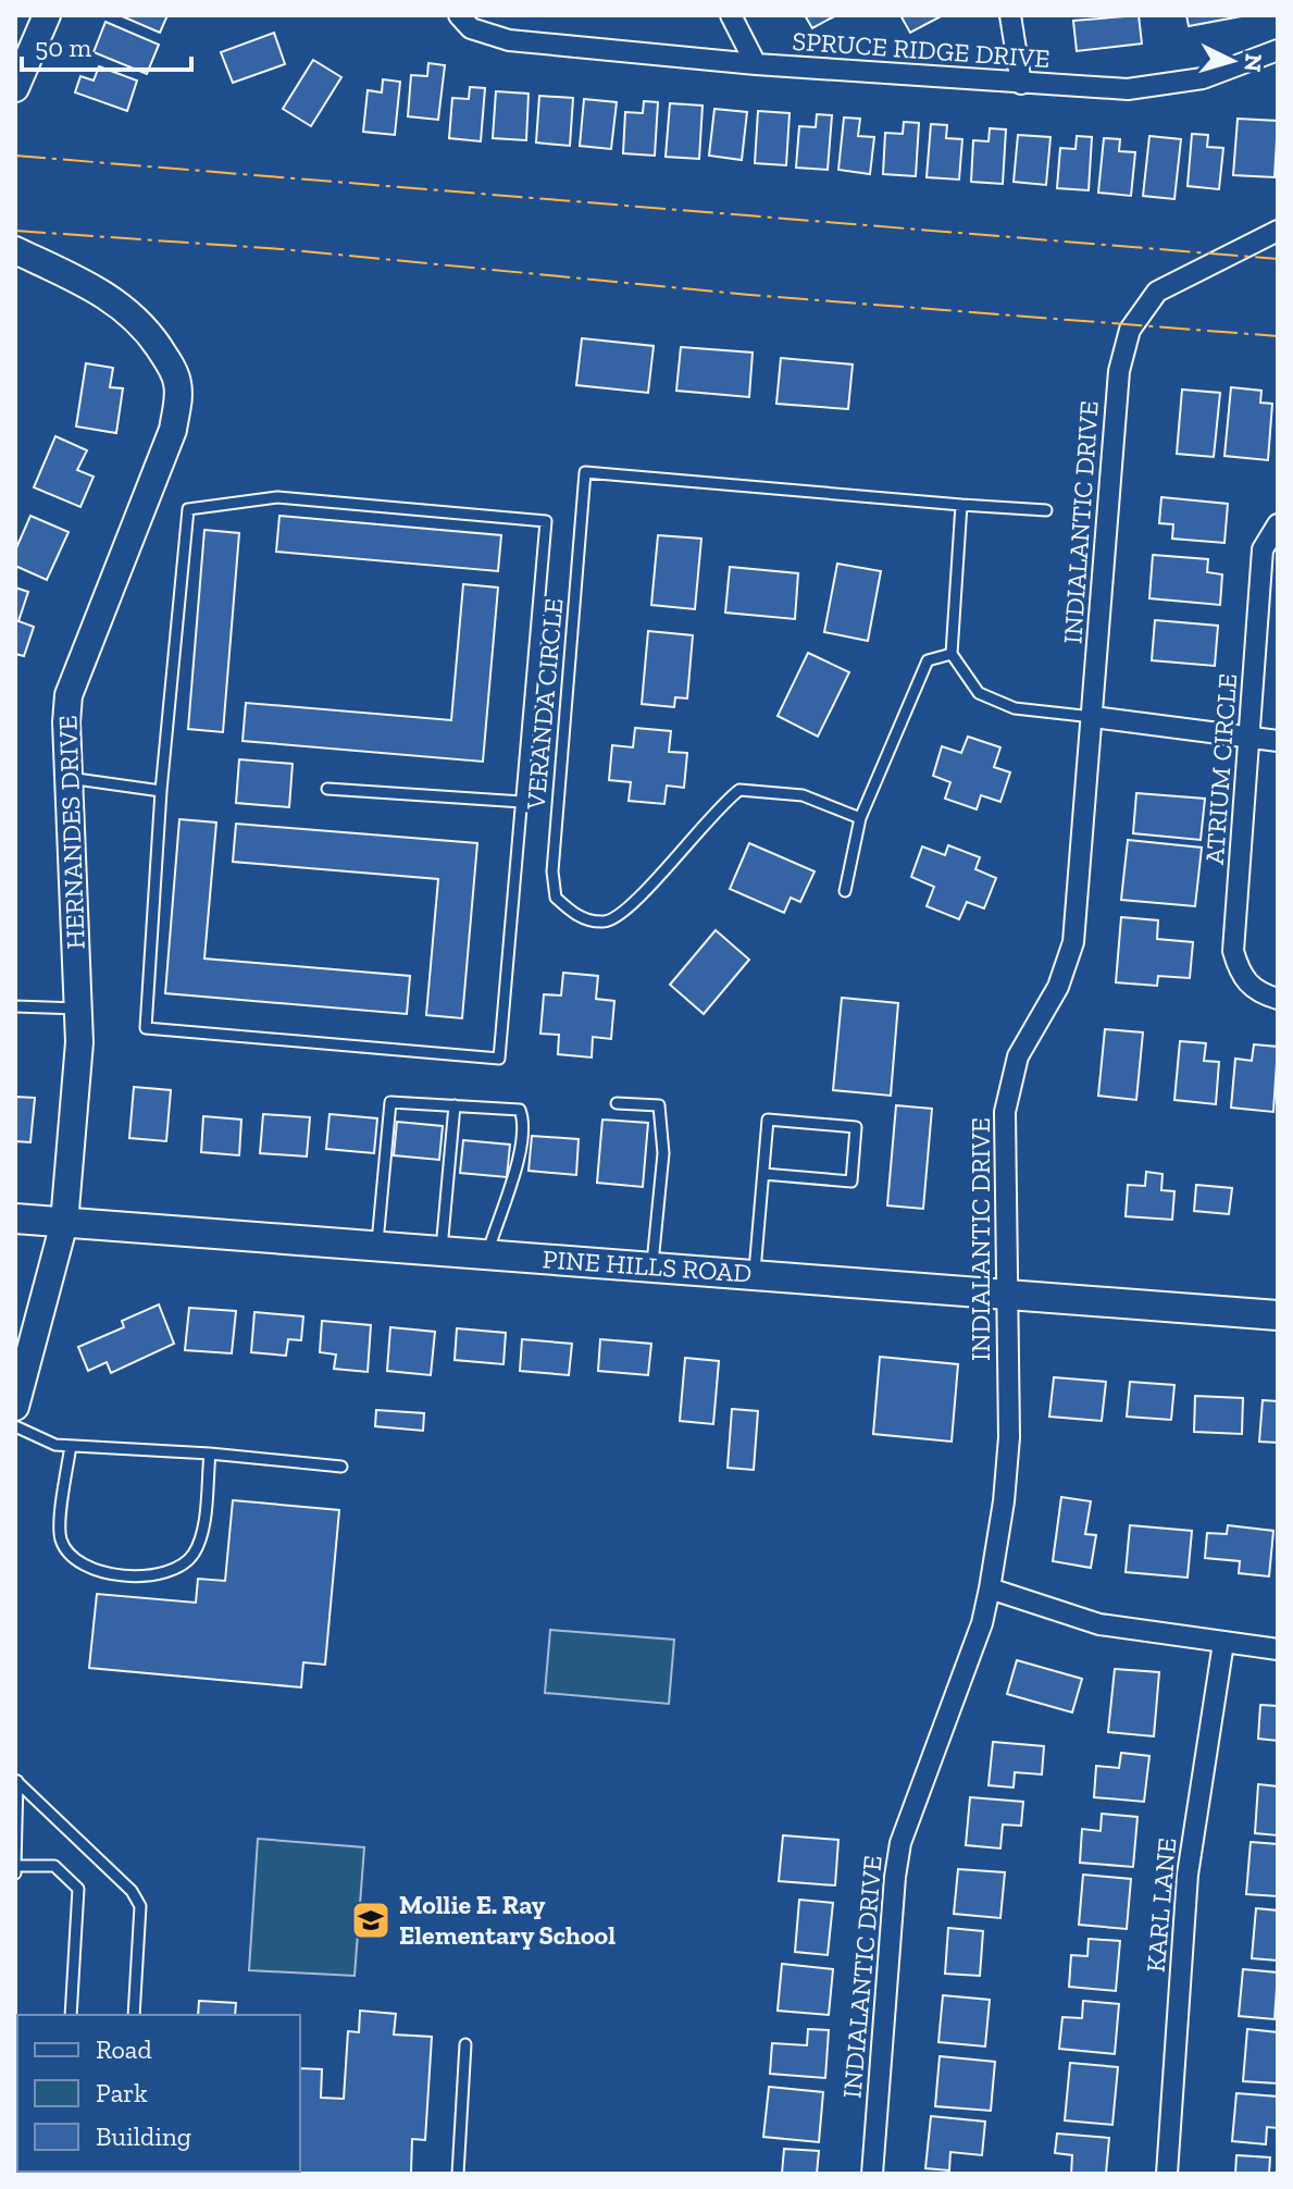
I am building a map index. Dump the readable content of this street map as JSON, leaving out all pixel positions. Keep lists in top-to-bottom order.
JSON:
{
  "streets": {
    "main road": ["PINE HILLS ROAD"],
    "street": [
      "SPRUCE RIDGE DRIVE",
      "INDIALANTIC DRIVE",
      "ATRIUM CIRCLE",
      "HERNANDES DRIVE",
      "KARL LANE"
    ],
    "lane": ["VERANDA CIRCLE"]
  },
  "crossings": [
    ["INDIALANTIC DRIVE", "PINE HILLS ROAD"],
    ["HERNANDES DRIVE", "PINE HILLS ROAD"]
  ],
  "places": {
    "school or university": ["Mollie E. Ray Elementary School"]
  },
  "legend": ["Road", "Park", "Building"],
  "scale_bar": "50 m",
  "north": "right"
}
